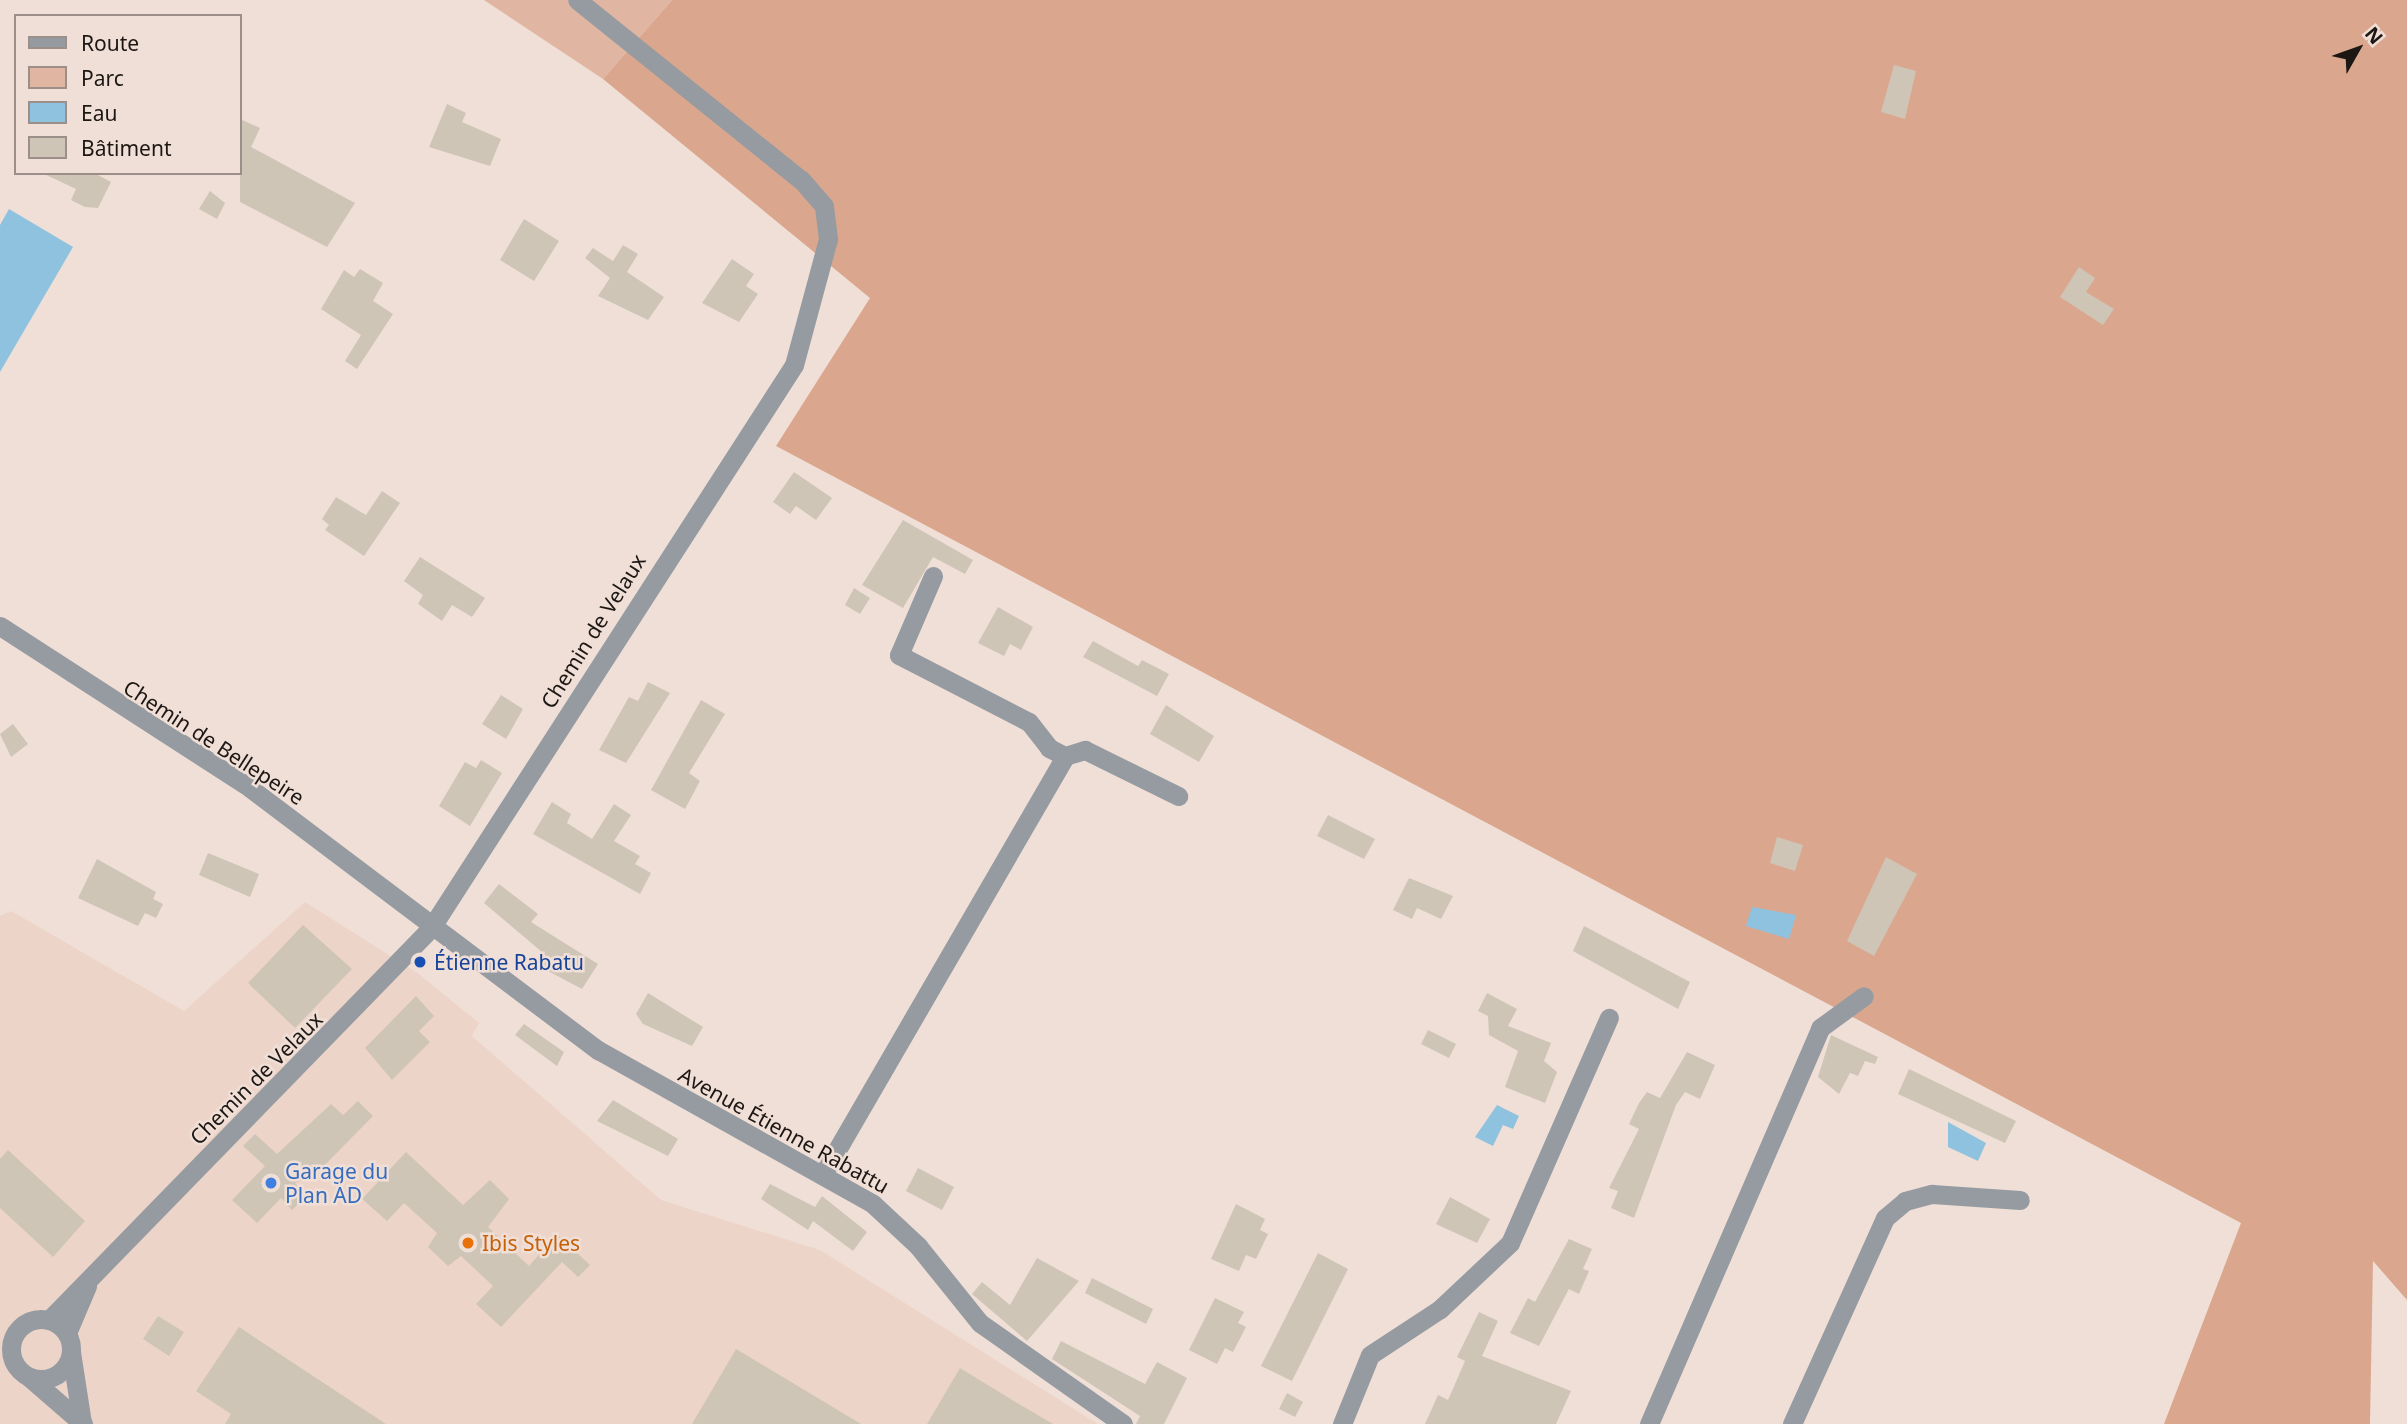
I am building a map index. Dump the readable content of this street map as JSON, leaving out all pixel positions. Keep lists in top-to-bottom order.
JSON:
{
  "streets": {
    "street": ["Chemin de Velaux", "Chemin de Bellepeire", "Avenue Étienne Rabattu"]
  },
  "crossings": [
    ["Chemin de Velaux", "Chemin de Bellepeire"],
    ["Chemin de Velaux", "Avenue Étienne Rabattu"],
    ["Chemin de Bellepeire", "Avenue Étienne Rabattu"]
  ],
  "places": ["Étienne Rabatu", "Garage du Plan AD", "Ibis Styles"],
  "legend": [
    "Route",
    "Parc",
    "Eau",
    "Bâtiment"
  ],
  "north": "top right"
}
